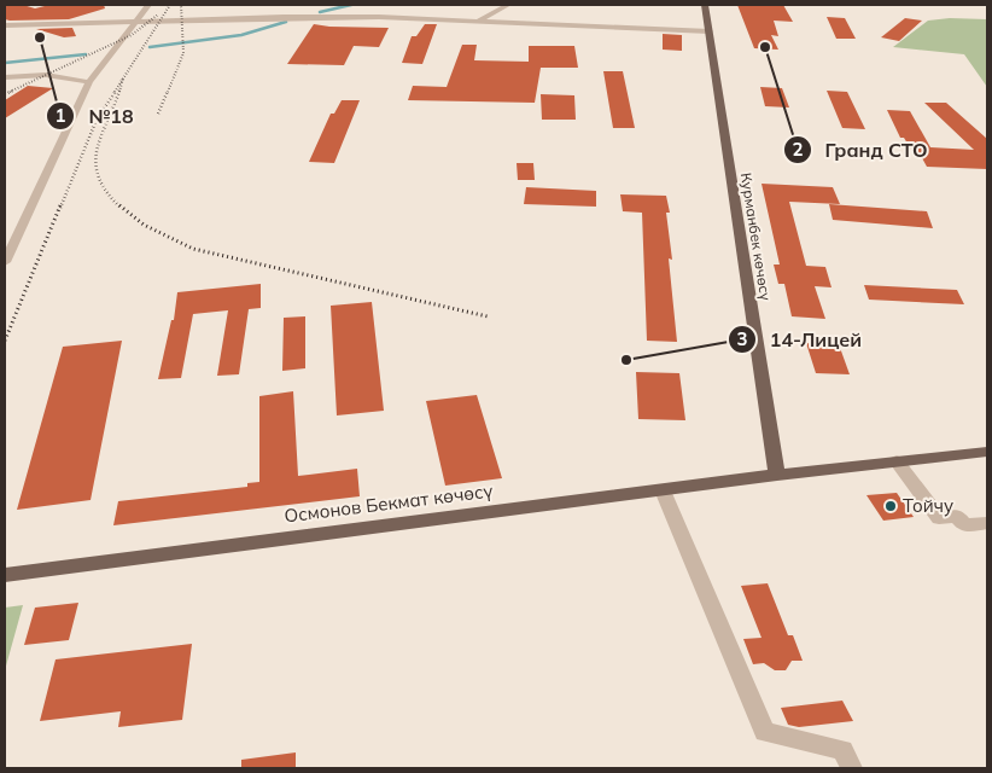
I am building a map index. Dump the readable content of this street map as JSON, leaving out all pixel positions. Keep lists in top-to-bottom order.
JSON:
{
  "streets": {
    "main road": ["Курманбек көчөсү", "Осмонов Бекмат көчөсү"]
  },
  "crossings": [
    ["Курманбек көчөсү", "Осмонов Бекмат көчөсү"]
  ],
  "places": [
    "№18",
    "Гранд СТО",
    "14-Лицей",
    "Тойчу"
  ]
}
